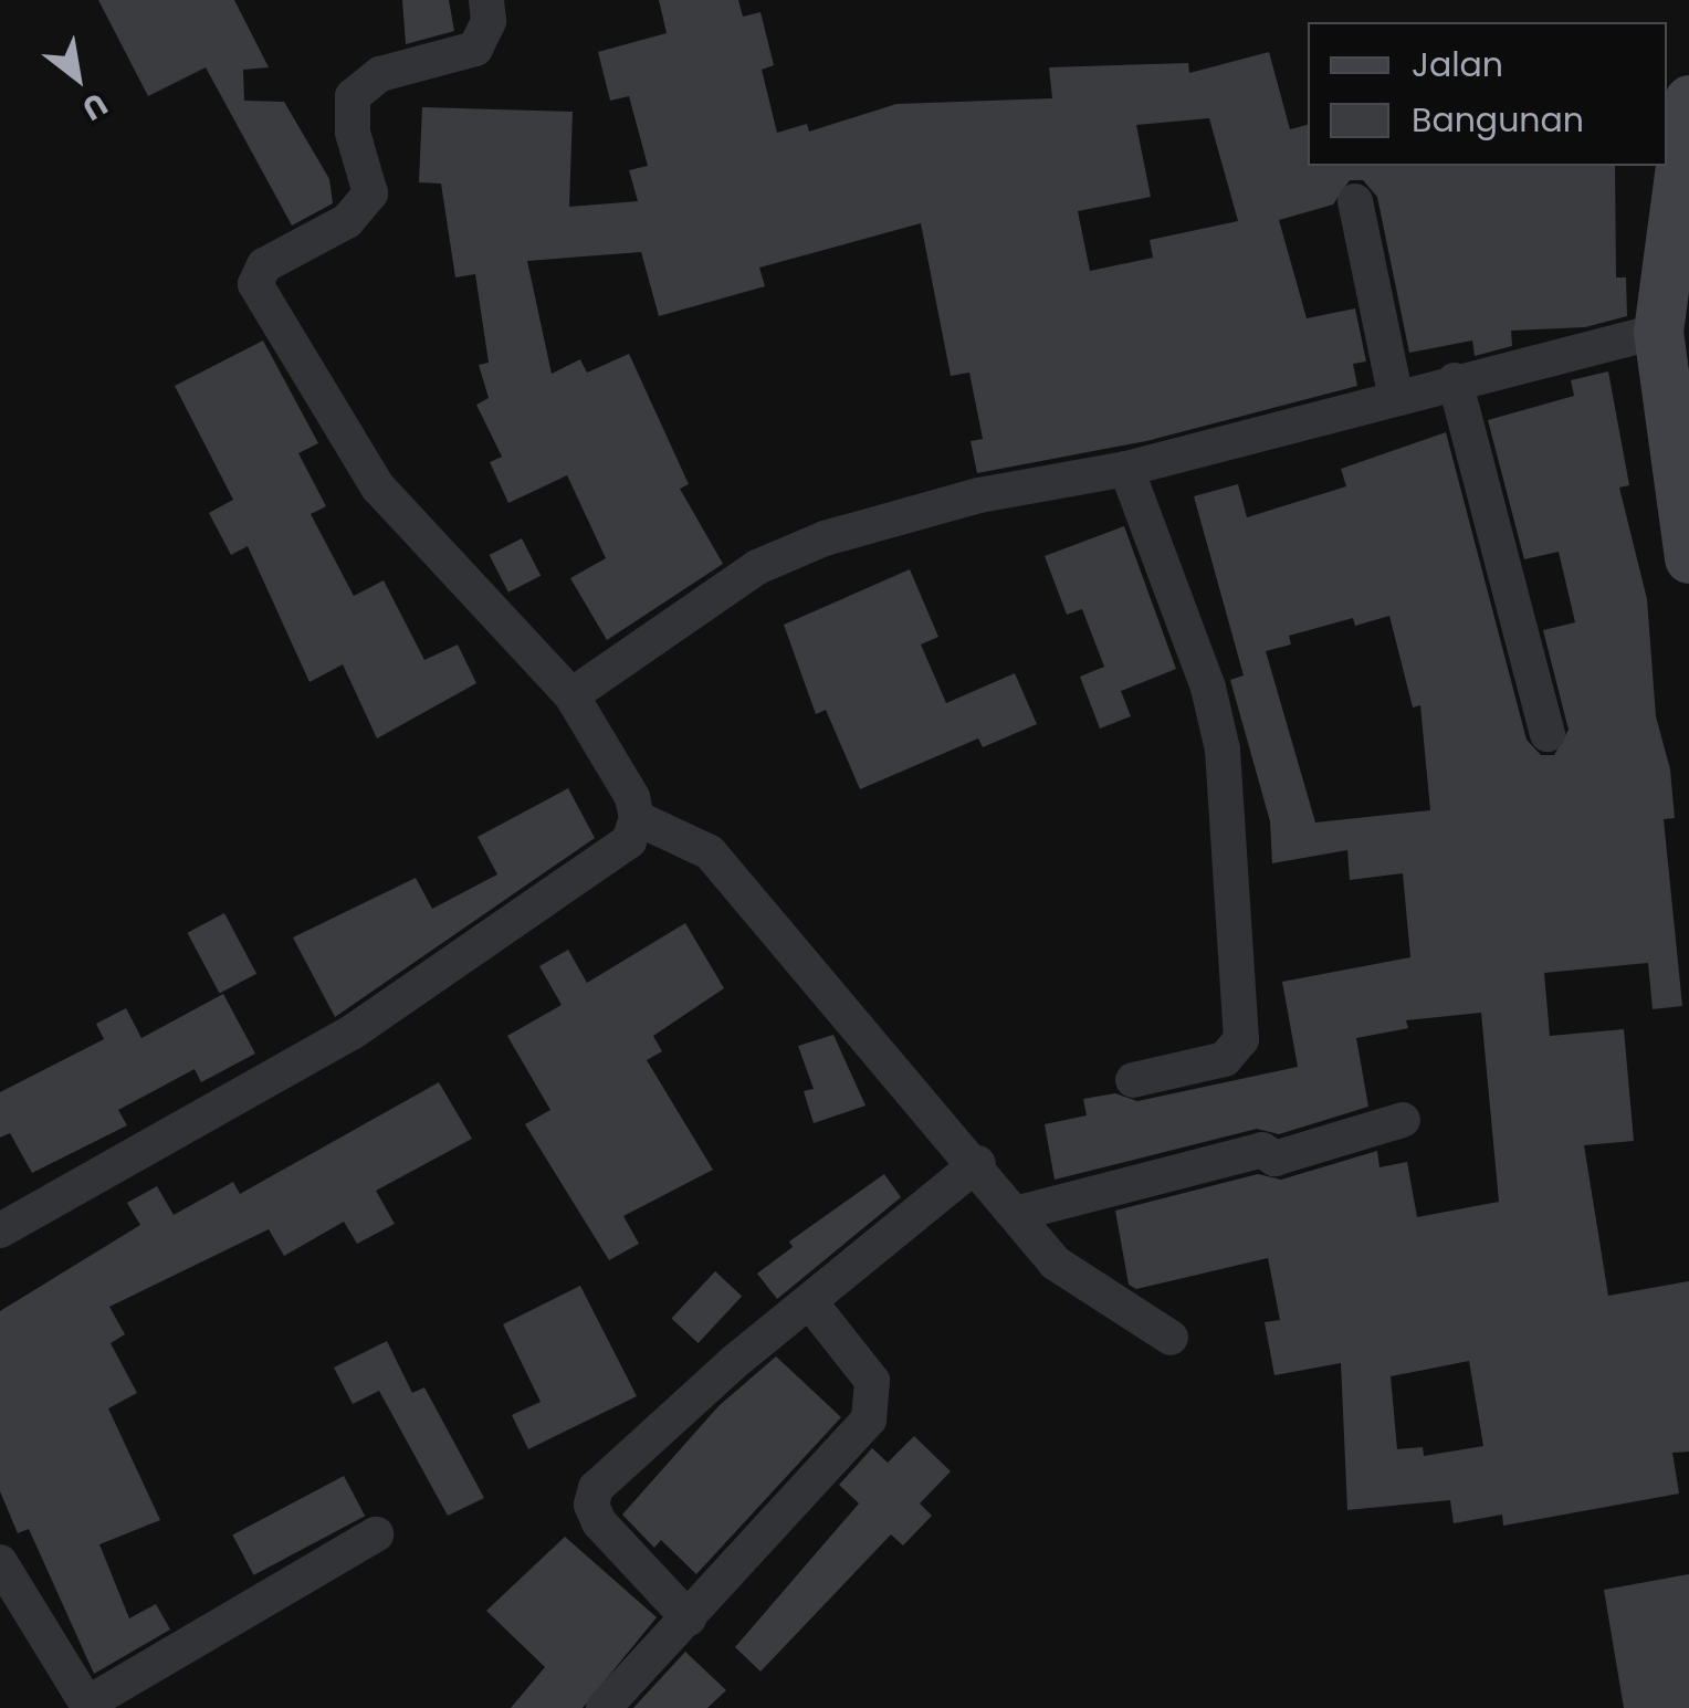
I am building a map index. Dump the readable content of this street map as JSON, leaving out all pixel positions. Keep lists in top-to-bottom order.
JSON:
{
  "legend": ["Jalan", "Bangunan"],
  "north": "bottom right"
}
